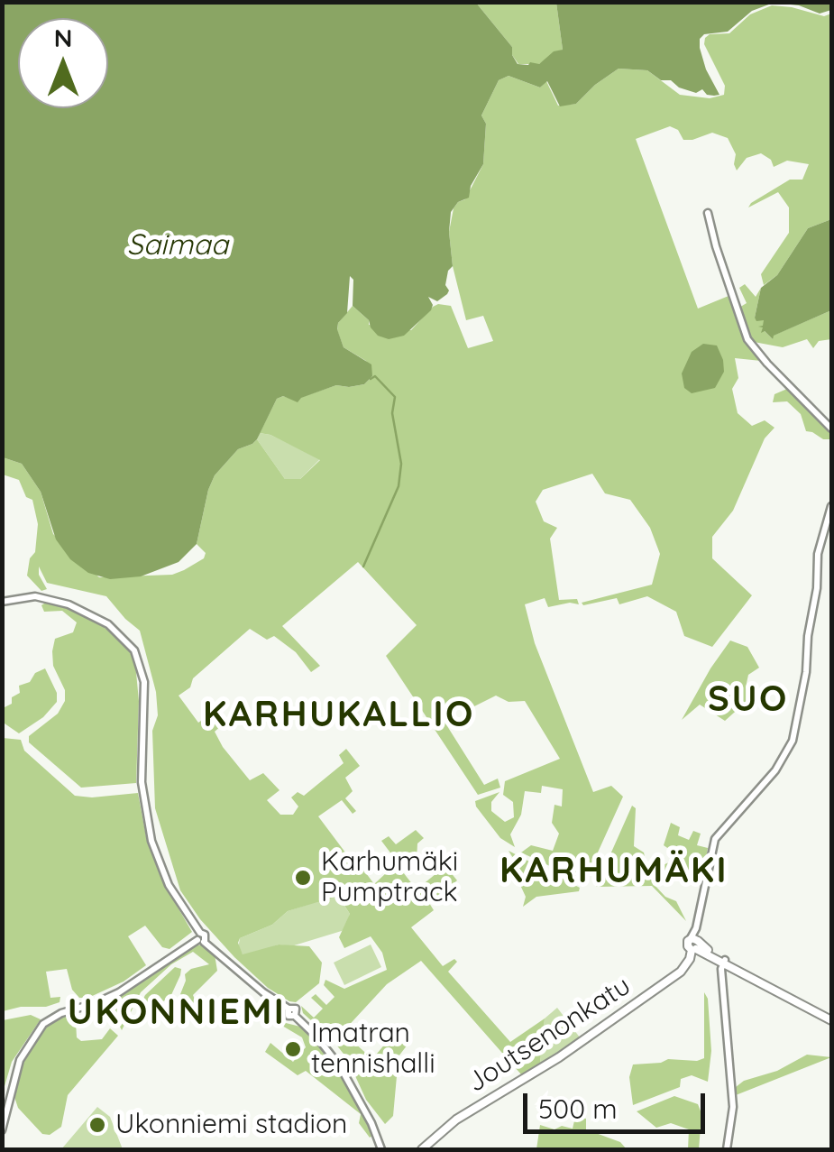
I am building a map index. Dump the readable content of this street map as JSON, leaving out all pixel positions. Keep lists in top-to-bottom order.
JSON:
{
  "streets": {
    "main road": ["Joutsenonkatu"]
  },
  "districts": [
    "SUO",
    "KARHUKALLIO",
    "KARHUMÄKI",
    "UKONNIEMI"
  ],
  "water": ["Saimaa"],
  "places": ["Karhumäki Pumptrack", "Imatran tennishalli", "Ukonniemi stadion"],
  "scale_bar": "500 m",
  "north": "top"
}
